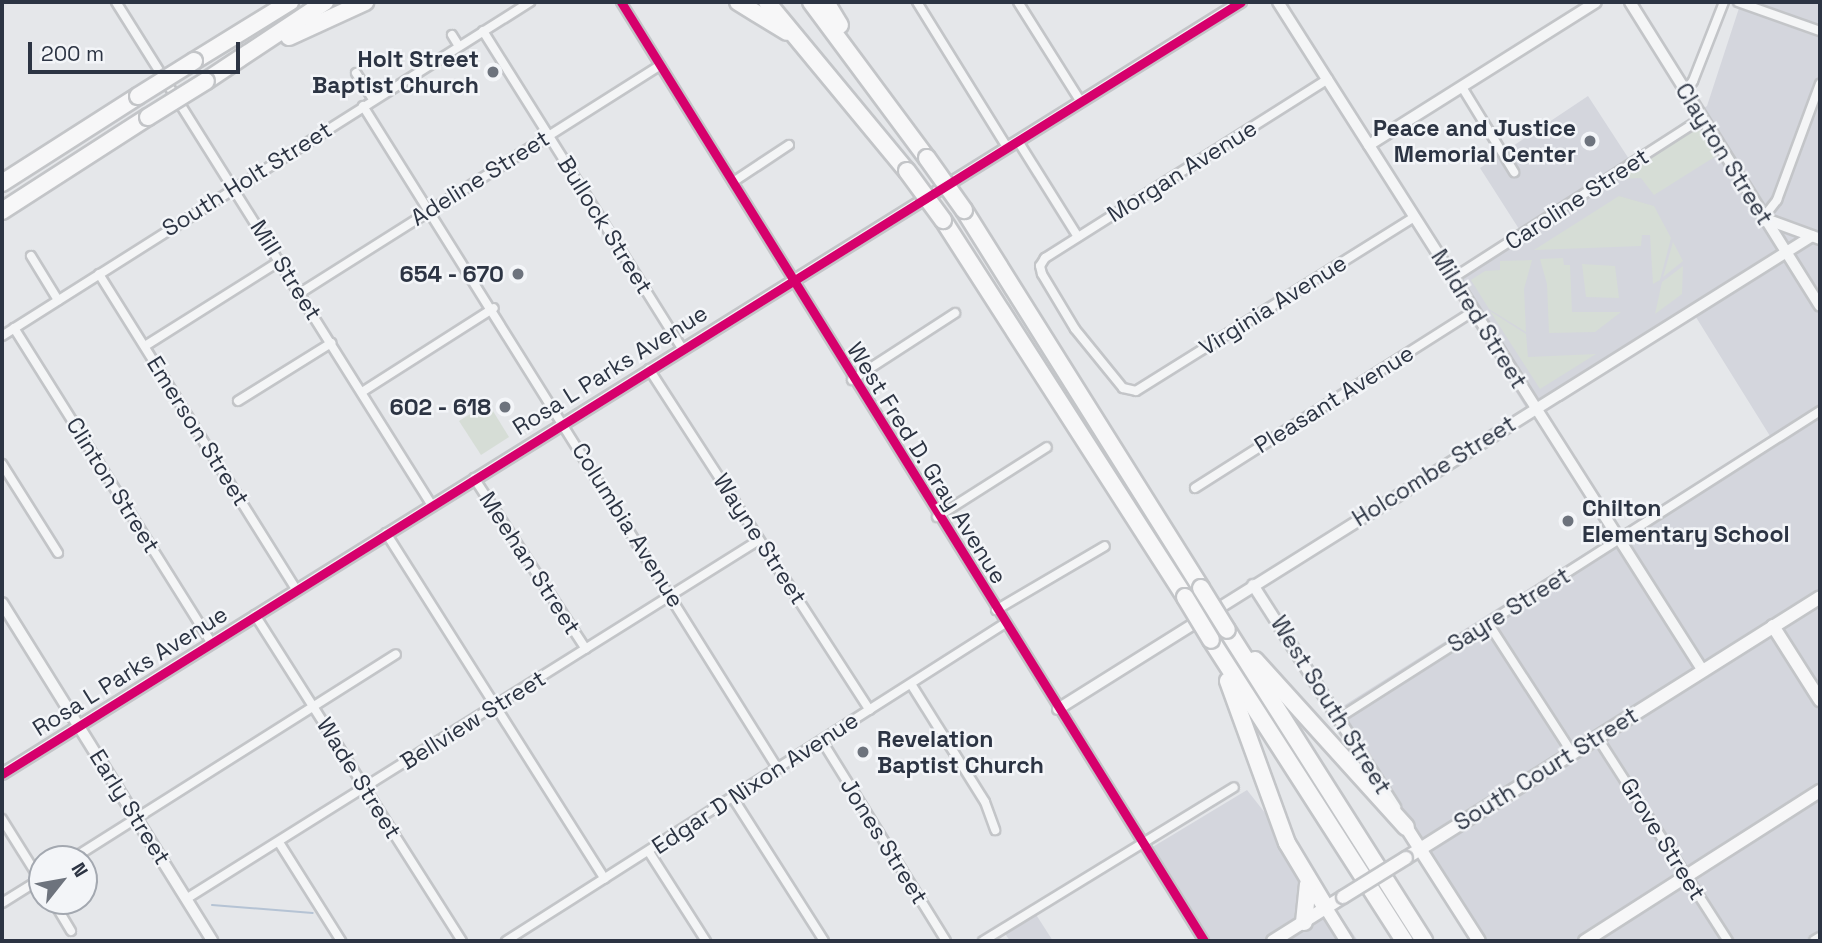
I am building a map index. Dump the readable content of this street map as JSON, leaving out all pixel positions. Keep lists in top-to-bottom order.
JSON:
{
  "streets": {
    "main road": ["South Court Street"],
    "street": [
      "Clayton Street",
      "Morgan Avenue",
      "Adeline Street",
      "South Holt Street",
      "Caroline Street",
      "Bullock Street",
      "Mill Street",
      "Virginia Avenue",
      "Mildred Street",
      "Rosa L Parks Avenue",
      "Pleasant Avenue",
      "Emerson Street",
      "West Fred D. Gray Avenue",
      "Holcombe Street",
      "Clinton Street",
      "Columbia Avenue",
      "Wayne Street",
      "Meehan Street",
      "Sayre Street",
      "West South Street",
      "Bellview Street",
      "Wade Street",
      "Edgar D Nixon Avenue",
      "Early Street",
      "Grove Street",
      "Jones Street"
    ]
  },
  "crossings": [
    ["Clayton Street", "Caroline Street"],
    ["Clayton Street", "Holcombe Street"],
    ["Morgan Avenue", "Virginia Avenue"],
    ["Morgan Avenue", "Mildred Street"],
    ["Adeline Street", "Bullock Street"],
    ["Adeline Street", "Mill Street"],
    ["Adeline Street", "West Fred D. Gray Avenue"],
    ["Adeline Street", "Columbia Avenue"],
    ["South Holt Street", "Bullock Street"],
    ["South Holt Street", "Mill Street"],
    ["South Holt Street", "Emerson Street"],
    ["South Holt Street", "Clinton Street"],
    ["South Holt Street", "Columbia Avenue"],
    ["Caroline Street", "Mildred Street"],
    ["Bullock Street", "Rosa L Parks Avenue"],
    ["Mill Street", "Rosa L Parks Avenue"],
    ["Virginia Avenue", "Mildred Street"],
    ["Mildred Street", "Pleasant Avenue"],
    ["Mildred Street", "Holcombe Street"],
    ["Mildred Street", "Sayre Street"],
    ["Mildred Street", "South Court Street"],
    ["Rosa L Parks Avenue", "Emerson Street"],
    ["Rosa L Parks Avenue", "West Fred D. Gray Avenue"],
    ["Rosa L Parks Avenue", "Clinton Street"],
    ["Rosa L Parks Avenue", "Columbia Avenue"],
    ["Rosa L Parks Avenue", "Wayne Street"],
    ["Rosa L Parks Avenue", "Meehan Street"],
    ["Rosa L Parks Avenue", "Wade Street"],
    ["Rosa L Parks Avenue", "Early Street"],
    ["West Fred D. Gray Avenue", "Holcombe Street"],
    ["West Fred D. Gray Avenue", "Edgar D Nixon Avenue"],
    ["Holcombe Street", "West South Street"],
    ["Columbia Avenue", "Bellview Street"],
    ["Columbia Avenue", "Edgar D Nixon Avenue"],
    ["Wayne Street", "Bellview Street"],
    ["Wayne Street", "Edgar D Nixon Avenue"],
    ["Meehan Street", "Bellview Street"],
    ["Sayre Street", "West South Street"],
    ["Bellview Street", "Wade Street"],
    ["Bellview Street", "Early Street"],
    ["South Court Street", "Grove Street"],
    ["Edgar D Nixon Avenue", "Jones Street"]
  ],
  "places": [
    "Holt Street Baptist Church",
    "Peace and Justice Memorial Center",
    "654 - 670",
    "602 - 618",
    "Chilton Elementary School",
    "Revelation Baptist Church"
  ],
  "scale_bar": "200 m",
  "north": "top right"
}
